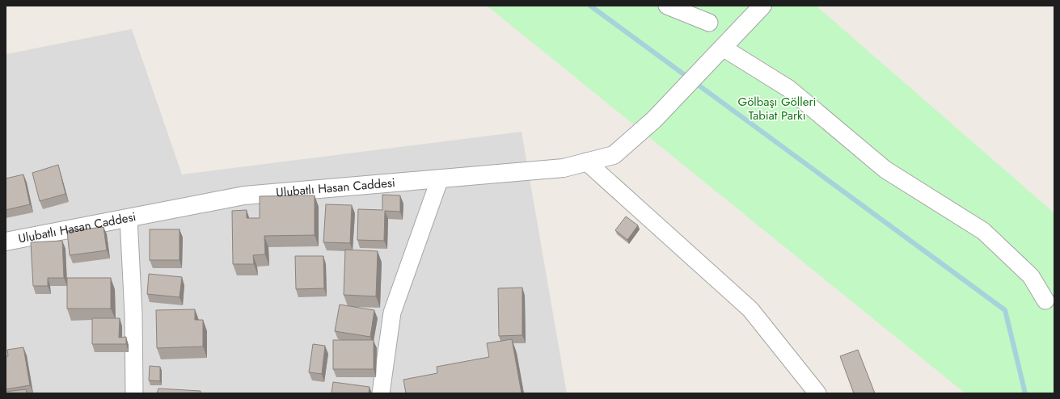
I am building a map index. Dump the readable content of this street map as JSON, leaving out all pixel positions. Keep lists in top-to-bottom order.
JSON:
{
  "streets": {
    "street": ["Ulubatlı Hasan Caddesi"]
  },
  "parks": ["Gölbaşı Gölleri Tabiat Parkı"]
}
